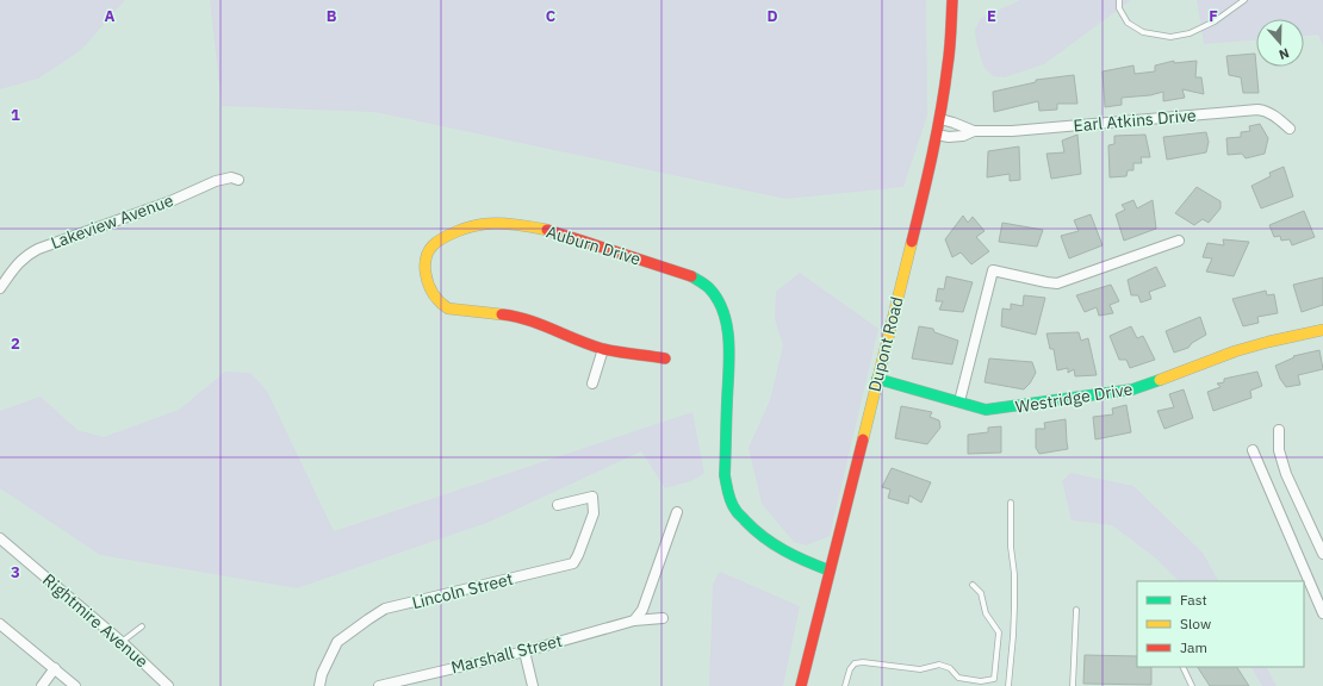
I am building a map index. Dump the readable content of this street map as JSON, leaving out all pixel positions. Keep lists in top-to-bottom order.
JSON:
{
  "streets": {
    "street": [
      "Earl Atkins Drive",
      "Lakeview Avenue",
      "Auburn Drive",
      "Dupont Road",
      "Westridge Drive",
      "Lincoln Street",
      "Rightmire Avenue",
      "Marshall Street"
    ]
  },
  "crossings": [
    ["Earl Atkins Drive", "Dupont Road"],
    ["Auburn Drive", "Dupont Road"],
    ["Dupont Road", "Westridge Drive"]
  ],
  "legend": ["Fast", "Slow", "Jam"],
  "north": "bottom",
  "grid": {
    "columns": [
      "A",
      "B",
      "C",
      "D",
      "E",
      "F"
    ],
    "rows": ["1", "2", "3"]
  }
}
